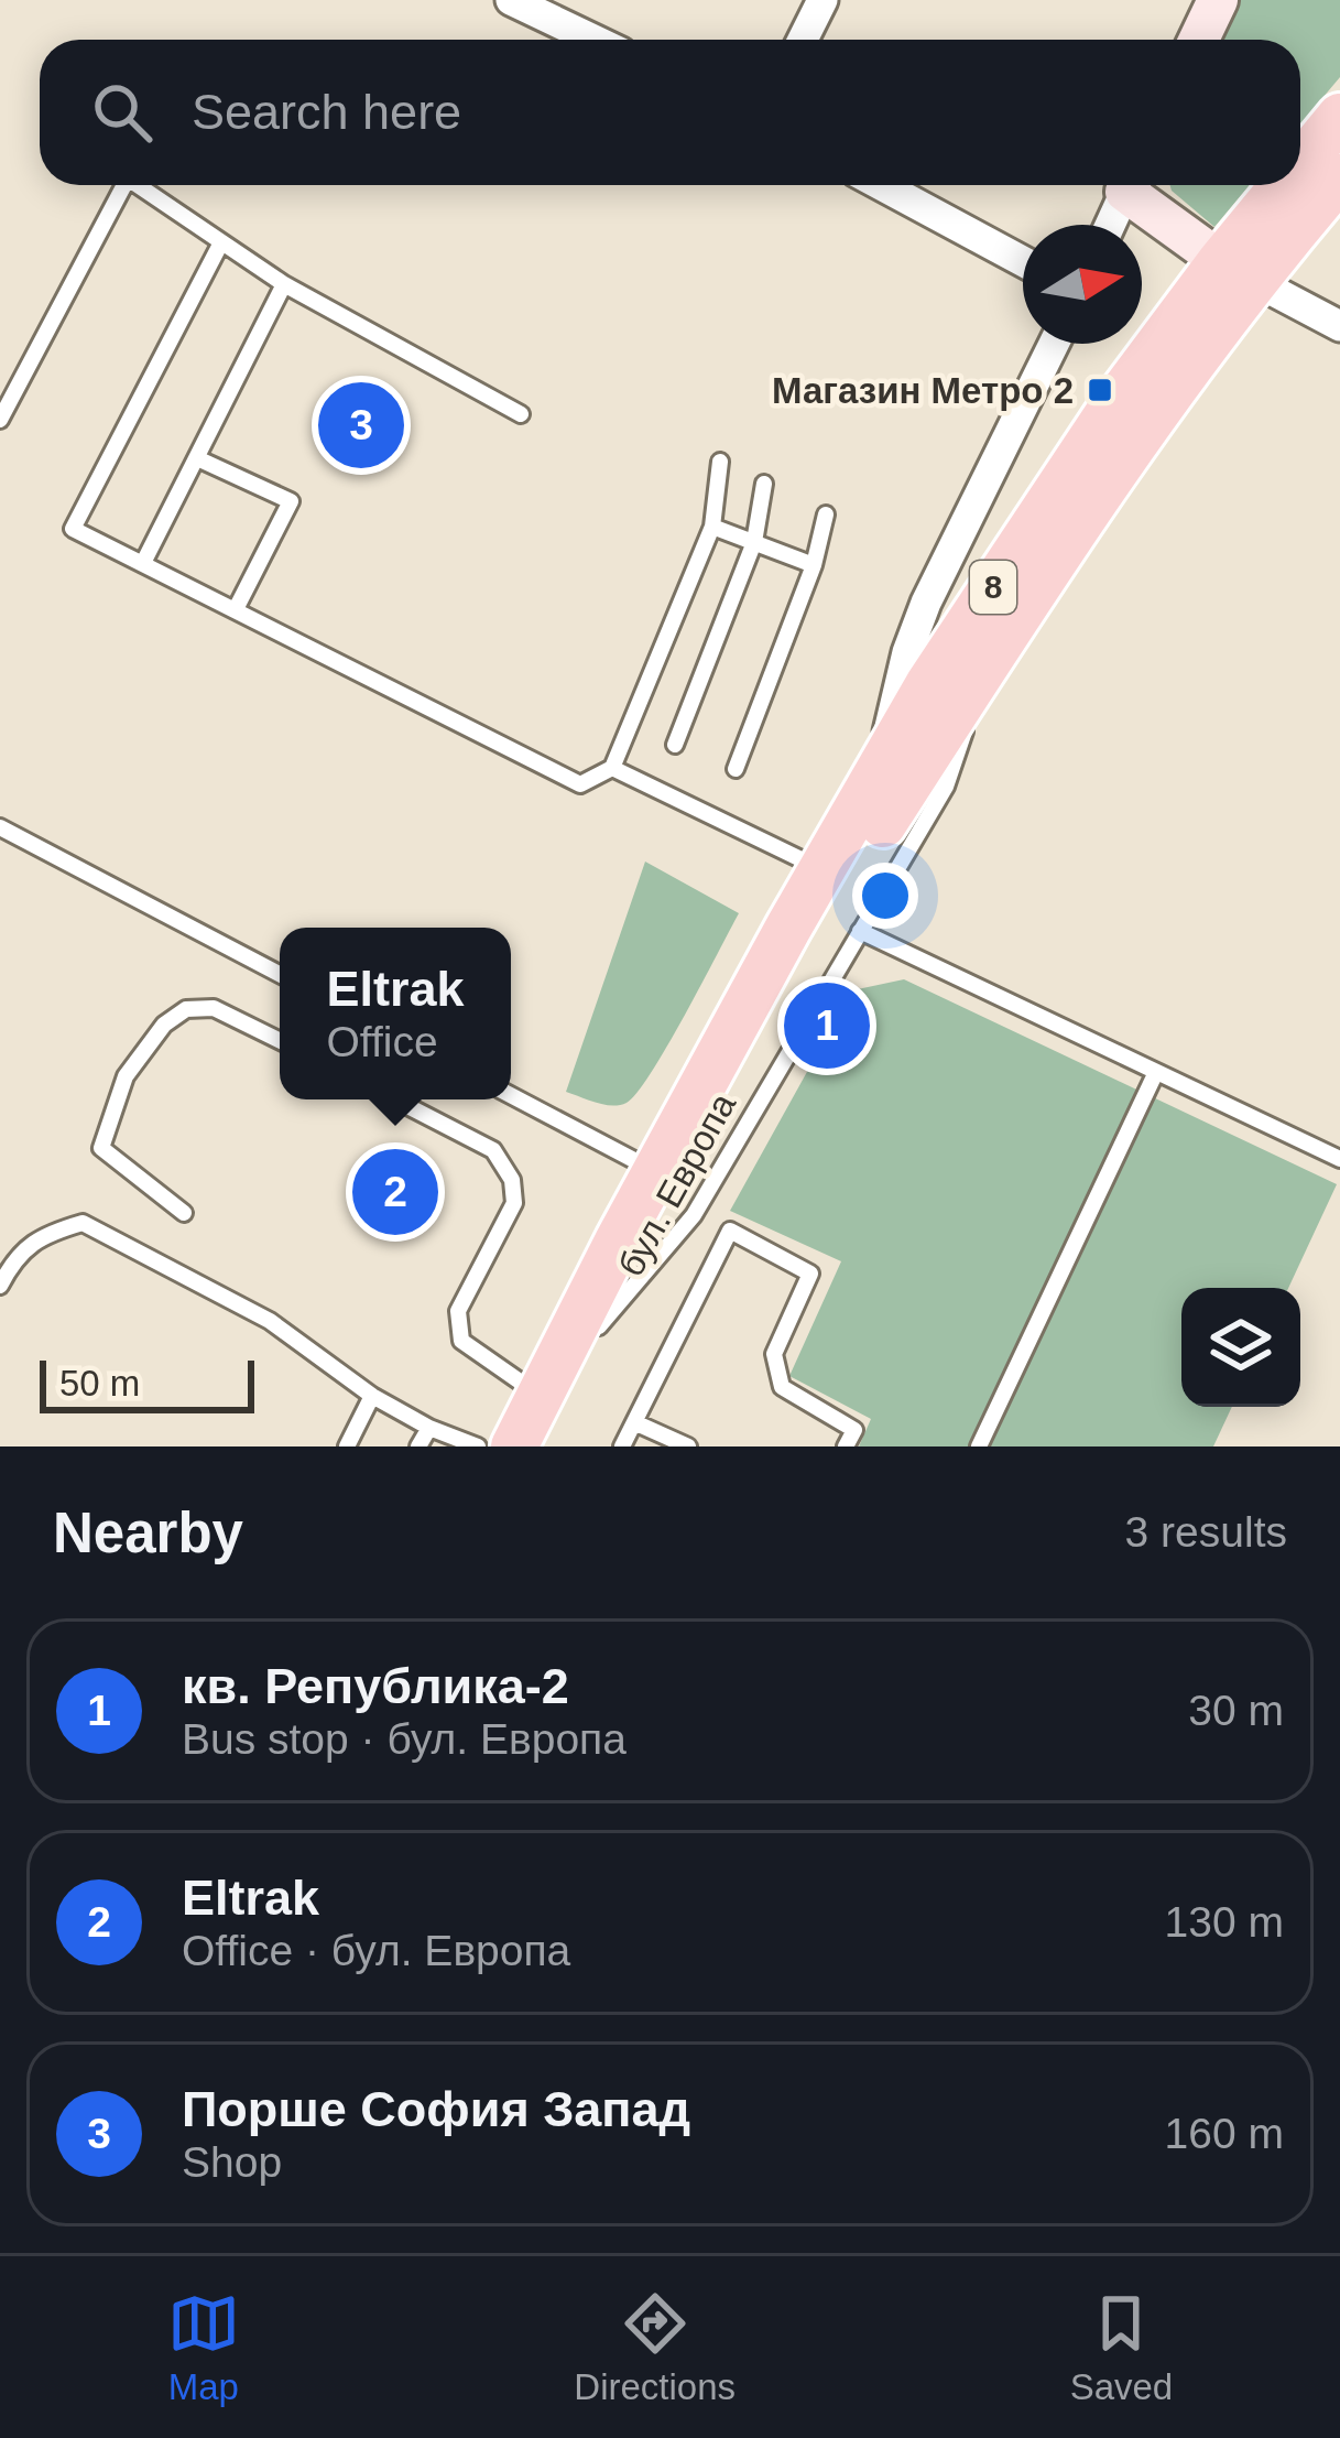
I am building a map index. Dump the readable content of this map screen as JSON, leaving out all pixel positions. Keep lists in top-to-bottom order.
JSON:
{
  "streets": {
    "main road": ["8", "бул. Европа"]
  },
  "crossings": [
    ["8", "бул. Европа"]
  ],
  "places": {
    "transit": ["Магазин Метро 2"]
  },
  "scale_bar": "50 m",
  "north": "right",
  "page": {
    "search": "Search here",
    "pins": ["3", "1", "2"],
    "popup": ["Eltrak", "Office"],
    "scale": "50 m",
    "heading": ["Nearby", "3 results"],
    "list": [
      {
        "mark": "1",
        "name": "кв. Република-2",
        "note": "Bus stop · бул. Европа",
        "value": "30 m"
      },
      {
        "mark": "2",
        "name": "Eltrak",
        "note": "Office · бул. Европа",
        "value": "130 m"
      },
      {
        "mark": "3",
        "name": "Порше София Запад",
        "note": "Shop",
        "value": "160 m"
      }
    ],
    "nav": ["Map", "Directions", "Saved"]
  }
}
